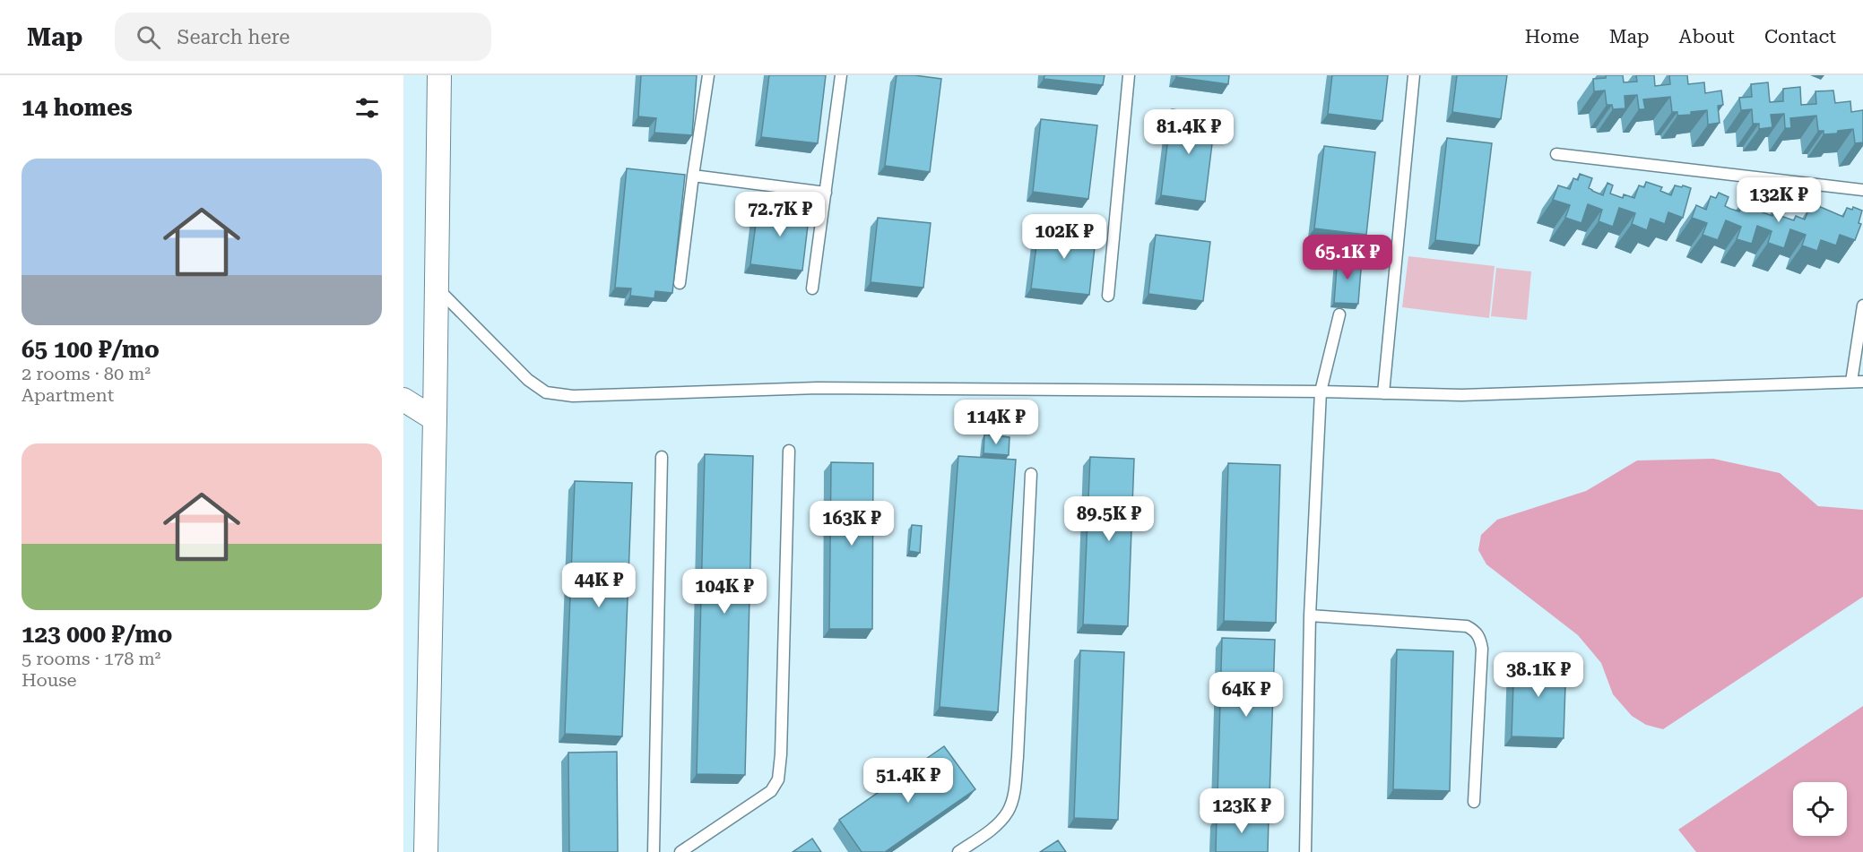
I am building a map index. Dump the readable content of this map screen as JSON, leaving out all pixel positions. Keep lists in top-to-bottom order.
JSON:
{
  "page": {
    "header": "Map",
    "search": "Search here",
    "nav": [
      "Home",
      "Map",
      "About",
      "Contact"
    ],
    "heading": "14 homes",
    "price": [
      "81.4K ₽",
      "132K ₽",
      "72.7K ₽",
      "102K ₽",
      "65.1K ₽",
      "114K ₽",
      "89.5K ₽",
      "163K ₽",
      "44K ₽",
      "104K ₽",
      "38.1K ₽",
      "64K ₽",
      "51.4K ₽",
      "123K ₽"
    ],
    "list": [
      {
        "name": "65 100 ₽/mo",
        "note": "2 rooms · 80 m² · Apartment"
      },
      {
        "name": "123 000 ₽/mo",
        "note": "5 rooms · 178 m² · House"
      }
    ]
  }
}
